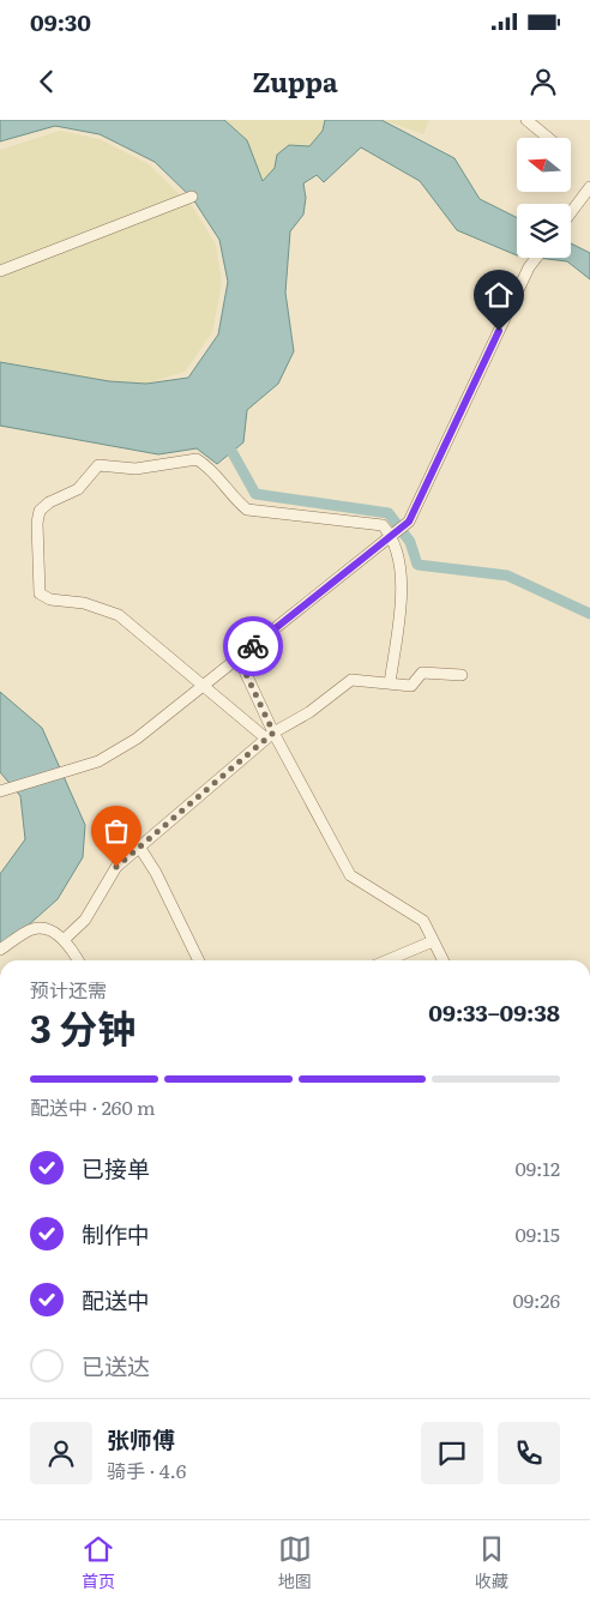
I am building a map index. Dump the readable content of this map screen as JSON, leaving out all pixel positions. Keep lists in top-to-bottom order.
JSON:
{
  "north": "left",
  "page": {
    "status": "09:30",
    "header": "Zuppa",
    "heading": ["3 分钟", "预计还需", "09:33–09:38"],
    "panel": ["张师傅", "骑手 · 4.6"],
    "bar": "配送中 · 260 m",
    "list": [
      ["已接单", "09:12"],
      ["制作中", "09:15"],
      ["配送中", "09:26"],
      "已送达"
    ],
    "tabs": ["首页", "地图", "收藏"]
  }
}
